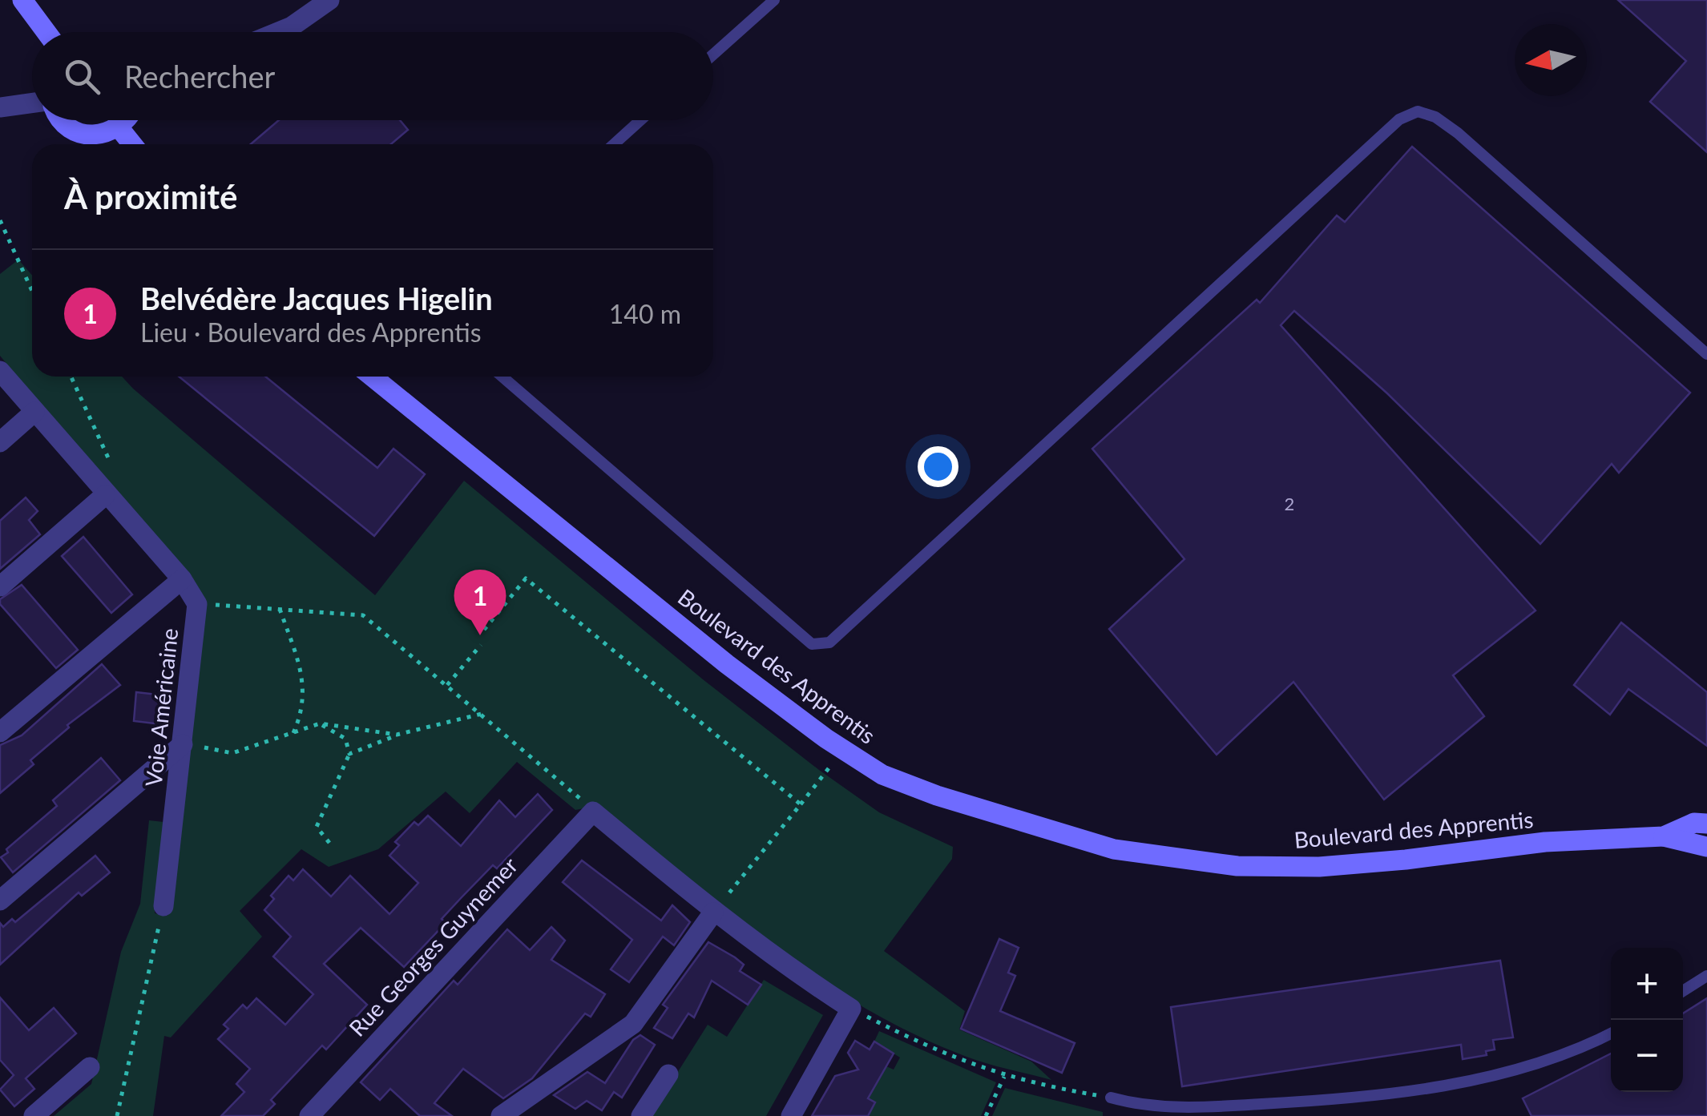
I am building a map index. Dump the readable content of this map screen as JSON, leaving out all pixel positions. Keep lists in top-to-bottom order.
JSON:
{
  "streets": {
    "main road": ["Boulevard des Apprentis"],
    "street": ["Voie Américaine", "Rue Georges Guynemer"]
  },
  "house_numbers": ["2"],
  "north": "left",
  "page": {
    "search": "Rechercher",
    "heading": "À proximité",
    "list": [
      {
        "mark": "1",
        "name": "Belvédère Jacques Higelin",
        "note": "Lieu · Boulevard des Apprentis",
        "value": "140 m"
      }
    ],
    "pins": "1",
    "map_buttons": ["+", "−"]
  }
}
